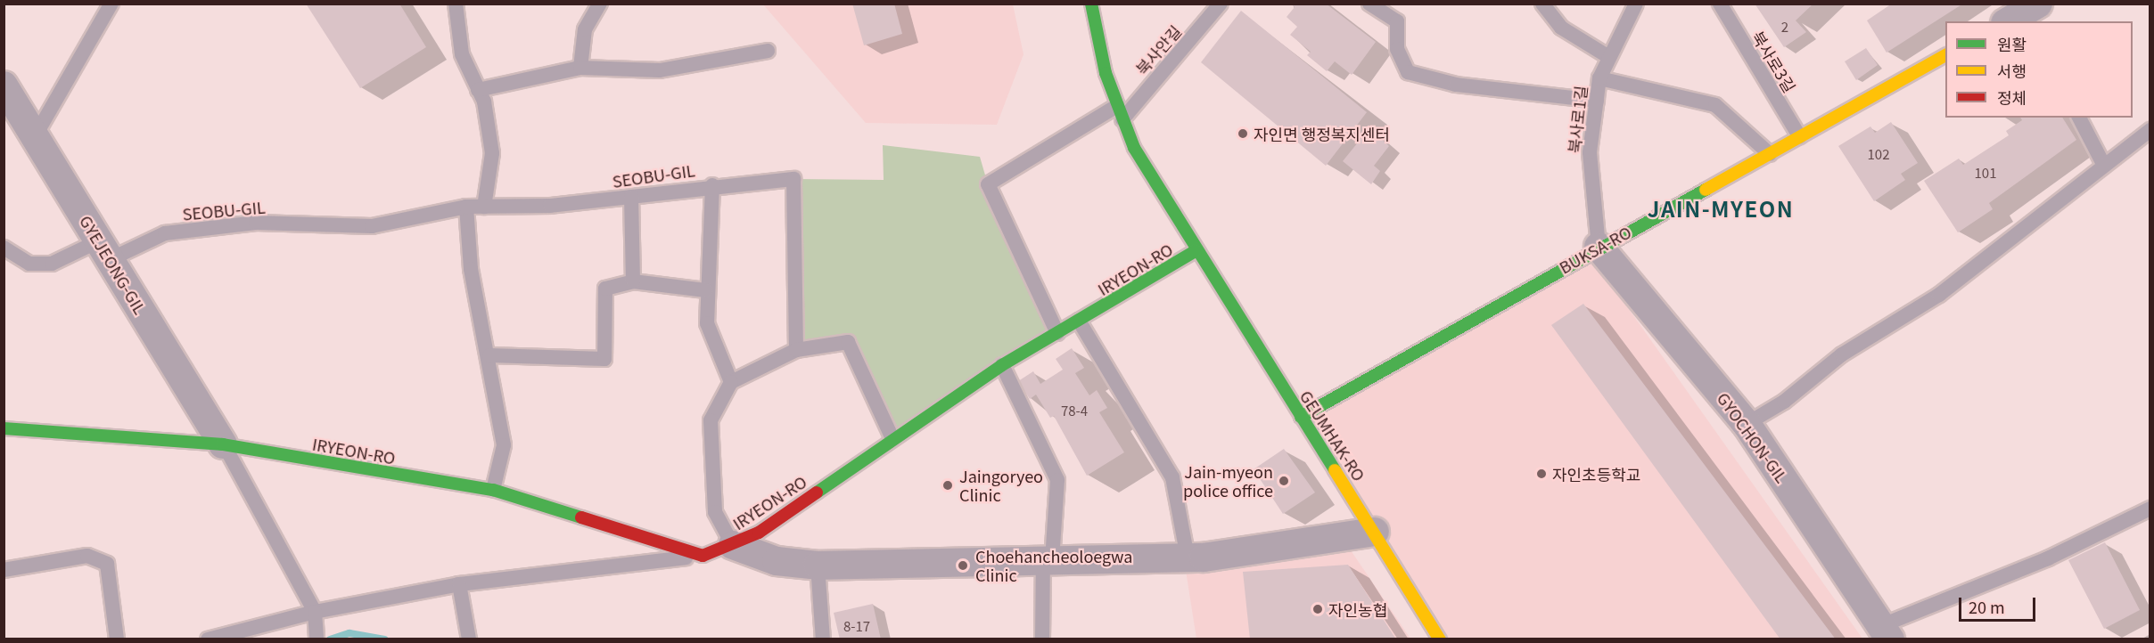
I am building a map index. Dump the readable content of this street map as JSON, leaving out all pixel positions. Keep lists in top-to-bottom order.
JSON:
{
  "streets": {
    "street": [
      "BUKSA-RO",
      "GYEJEONG-GIL",
      "IRYEON-RO",
      "GEUMHAK-RO",
      "GYOCHON-GIL"
    ],
    "lane": [
      "북사안길",
      "북사로3길",
      "북사로1길",
      "SEOBU-GIL"
    ]
  },
  "crossings": [
    ["북사안길", "IRYEON-RO"],
    ["북사로3길", "BUKSA-RO"],
    ["북사로1길", "BUKSA-RO"],
    ["북사로1길", "GYOCHON-GIL"],
    ["SEOBU-GIL", "GYEJEONG-GIL"],
    ["BUKSA-RO", "GEUMHAK-RO"],
    ["BUKSA-RO", "GYOCHON-GIL"],
    ["GYEJEONG-GIL", "IRYEON-RO"],
    ["IRYEON-RO", "GEUMHAK-RO"]
  ],
  "districts": ["JAIN-MYEON"],
  "places": [
    "자인면 행정복지센터",
    "자인초등학교",
    "Jain-myeon police office",
    "Jaingoryeo Clinic",
    "Choehancheoloegwa Clinic",
    "자인농협"
  ],
  "house_numbers": [
    "2",
    "102",
    "101",
    "78-4",
    "8-17"
  ],
  "legend": ["원활", "서행", "정체"],
  "scale_bar": "20 m"
}
